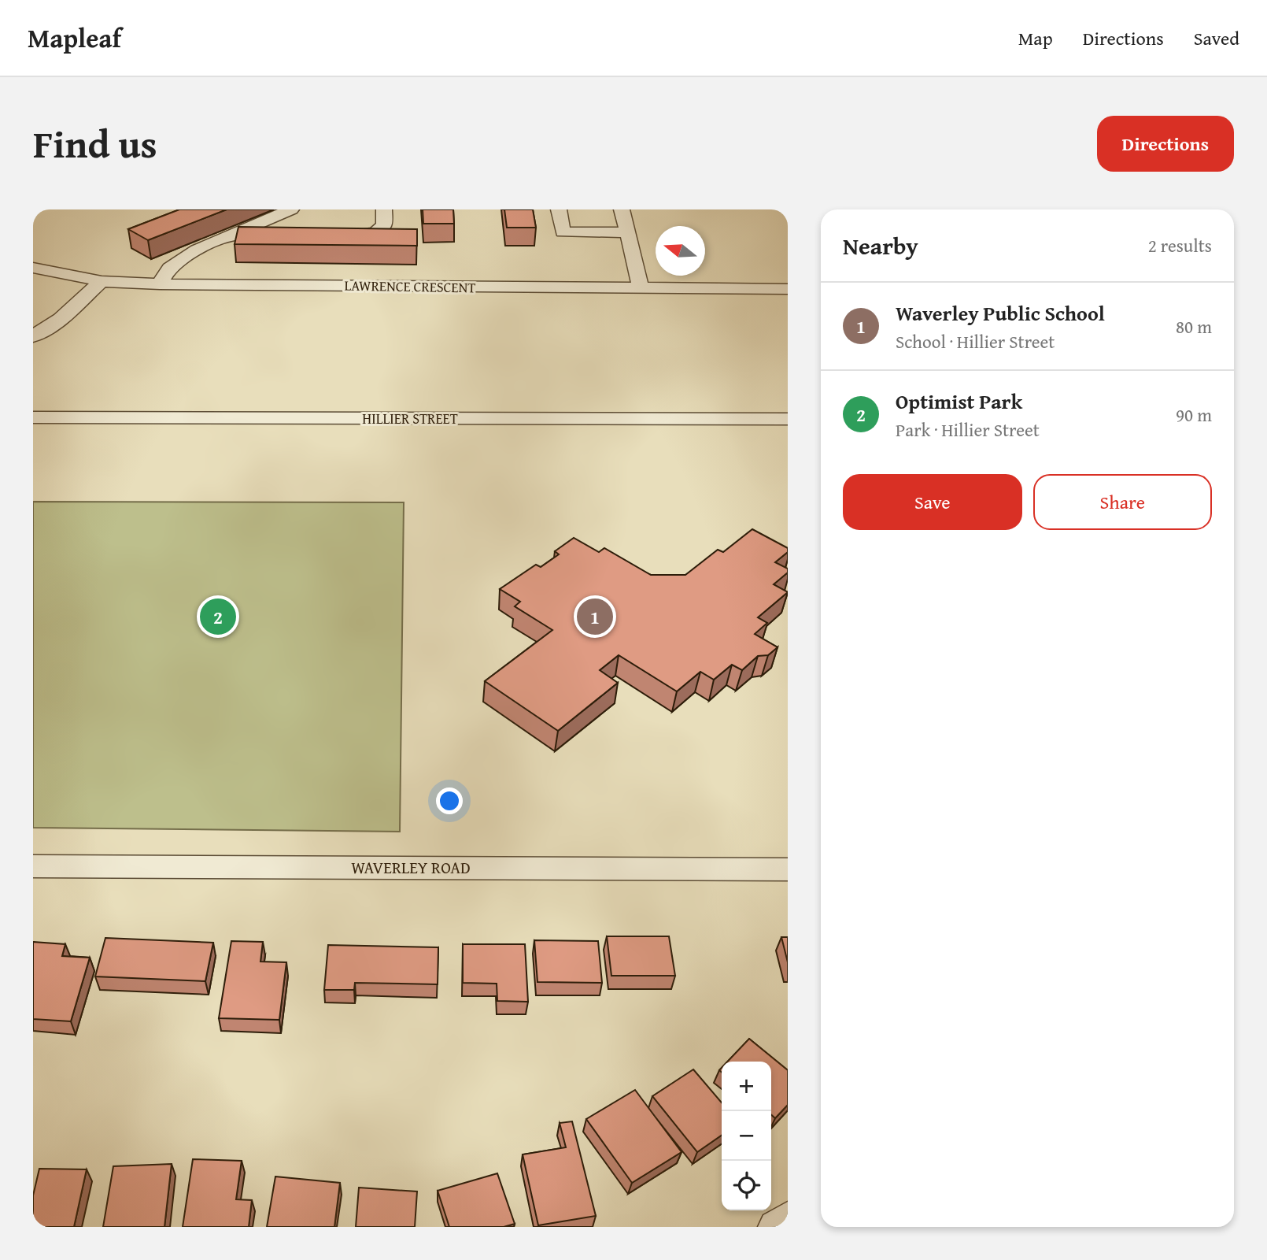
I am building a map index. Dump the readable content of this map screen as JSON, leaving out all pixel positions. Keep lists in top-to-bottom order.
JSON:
{
  "streets": {
    "street": ["LAWRENCE CRESCENT", "HILLIER STREET", "WAVERLEY ROAD"]
  },
  "north": "left",
  "page": {
    "header": "Mapleaf",
    "nav": ["Map", "Directions", "Saved"],
    "title": "Find us",
    "buttons": [
      "Directions",
      ["Save", "Share"]
    ],
    "heading": ["Nearby", "2 results"],
    "list": [
      {
        "mark": "1",
        "name": "Waverley Public School",
        "note": "School · Hillier Street",
        "value": "80 m"
      },
      {
        "mark": "2",
        "name": "Optimist Park",
        "note": "Park · Hillier Street",
        "value": "90 m"
      }
    ],
    "pins": ["1", "2"],
    "map_buttons": ["+", "−"]
  }
}
